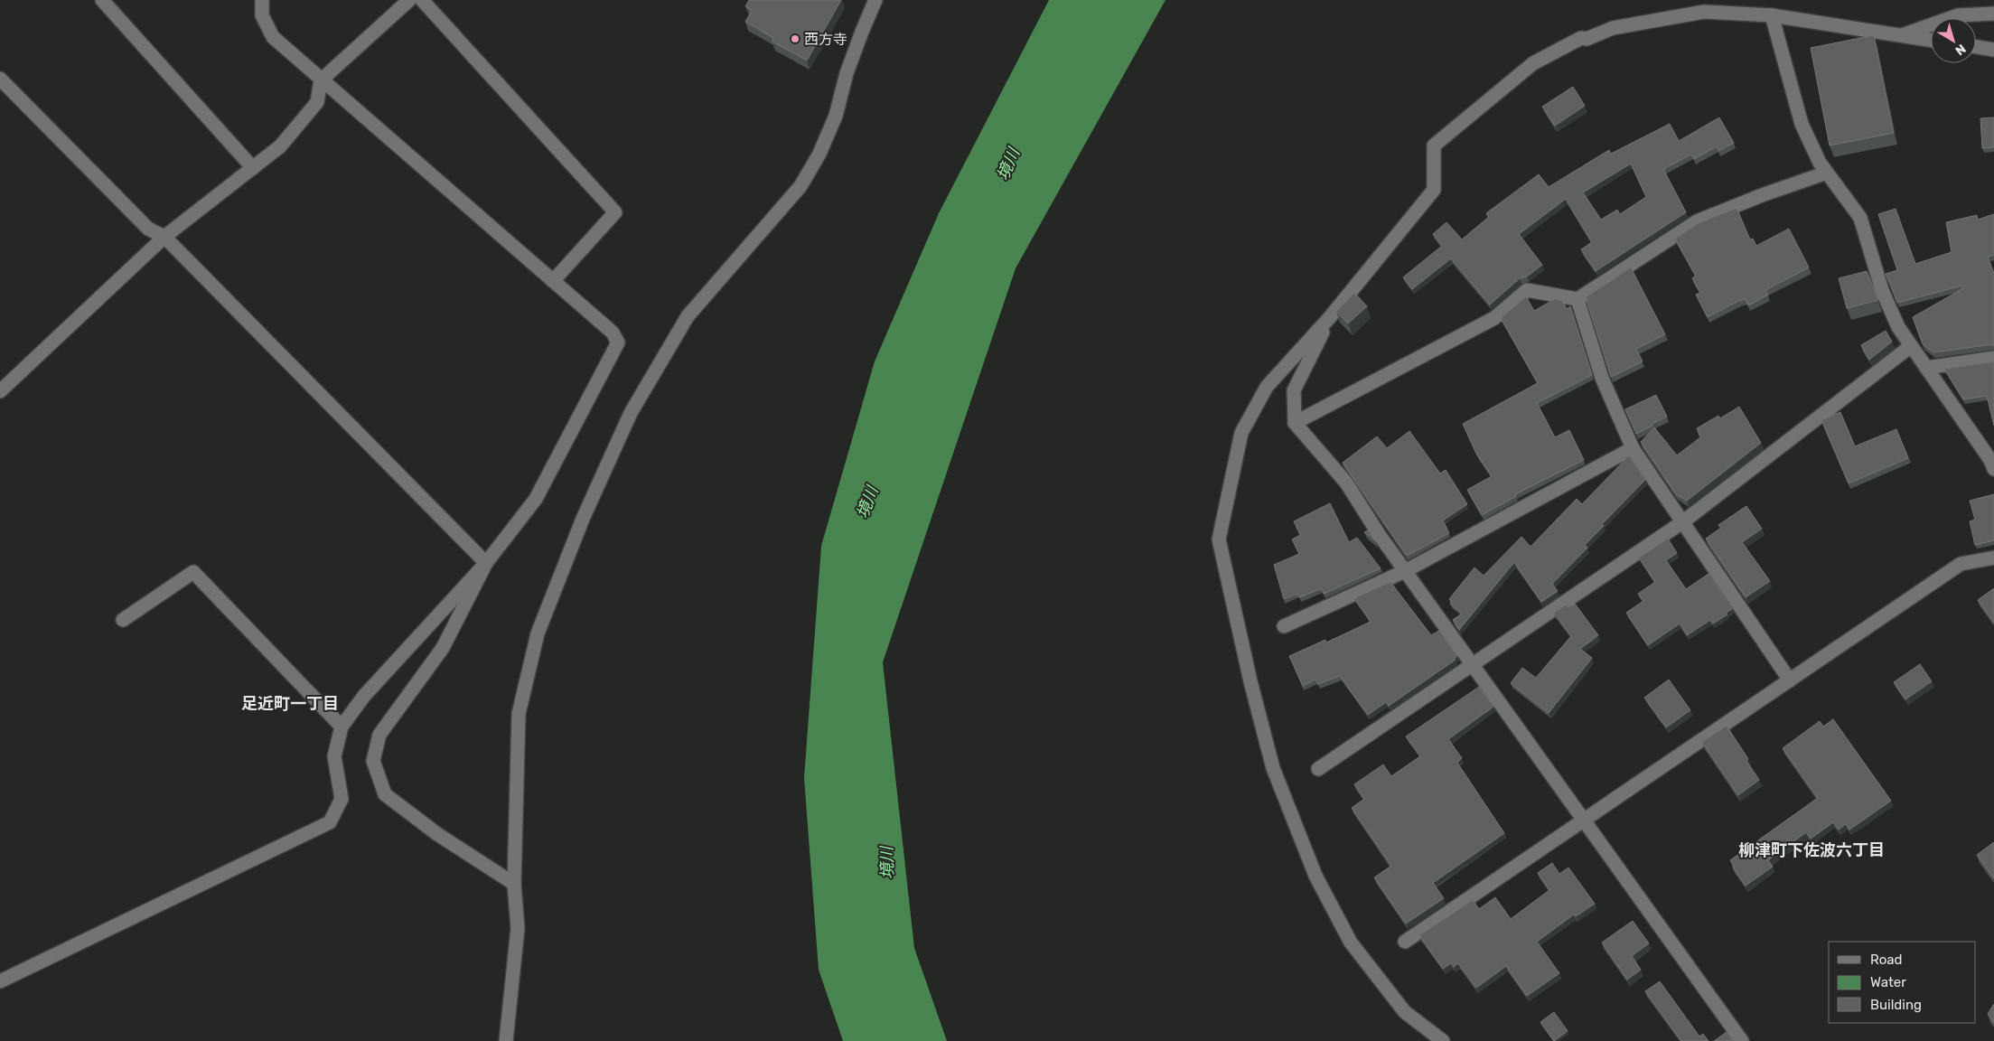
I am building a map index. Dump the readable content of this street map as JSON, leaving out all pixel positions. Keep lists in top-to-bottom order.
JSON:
{
  "districts": ["足近町一丁目", "柳津町下佐波六丁目"],
  "water": ["境川"],
  "places": ["西方寺"],
  "legend": ["Road", "Water", "Building"],
  "north": "bottom right"
}
